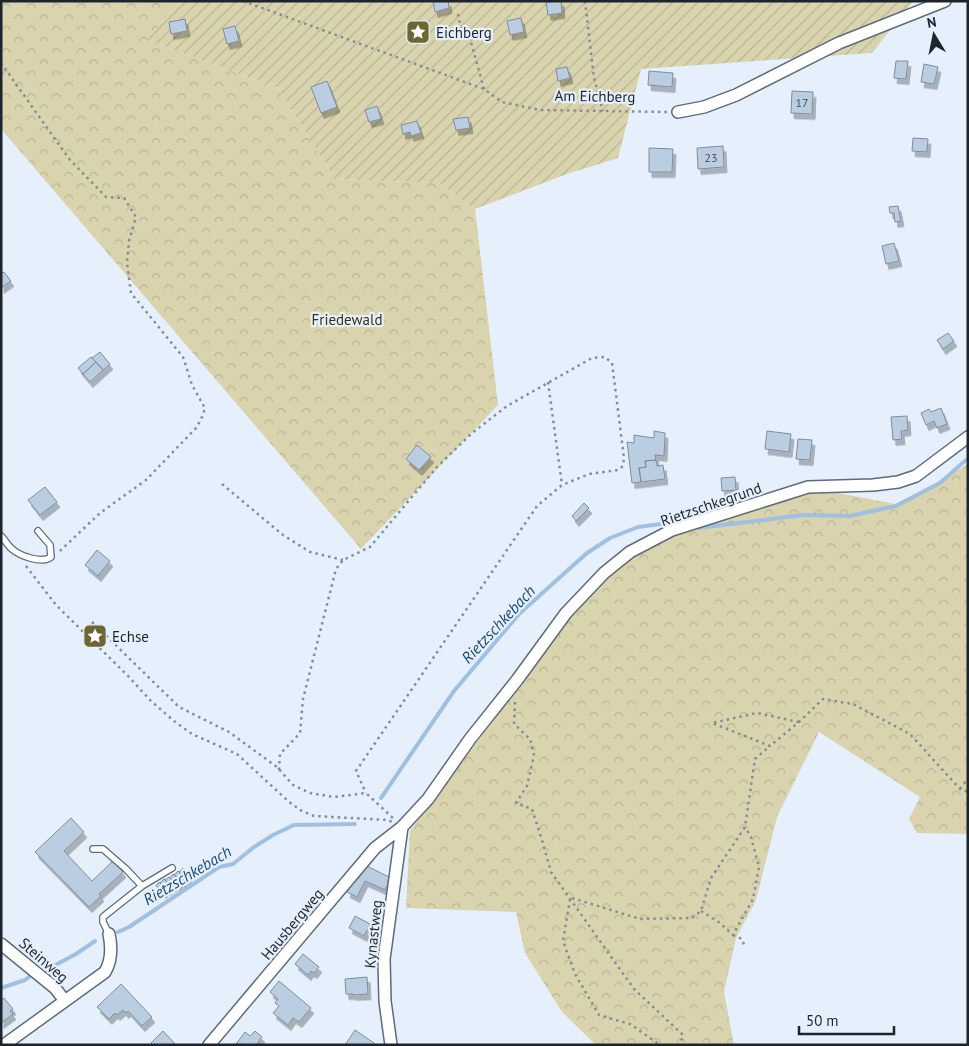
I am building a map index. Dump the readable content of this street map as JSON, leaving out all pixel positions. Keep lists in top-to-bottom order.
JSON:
{
  "streets": {
    "street": [
      "Rietzschkegrund",
      "Hausbergweg",
      "Kynastweg",
      "Steinweg"
    ],
    "path": ["Am Eichberg"]
  },
  "crossings": [
    ["Rietzschkegrund", "Hausbergweg"],
    ["Rietzschkegrund", "Kynastweg"],
    ["Hausbergweg", "Kynastweg"]
  ],
  "water": ["Rietzschkebach"],
  "parks": ["Friedewald"],
  "places": {
    "place": ["Eichberg", "Echse"]
  },
  "house_numbers": ["17", "23"],
  "scale_bar": "50 m",
  "north": "top"
}
